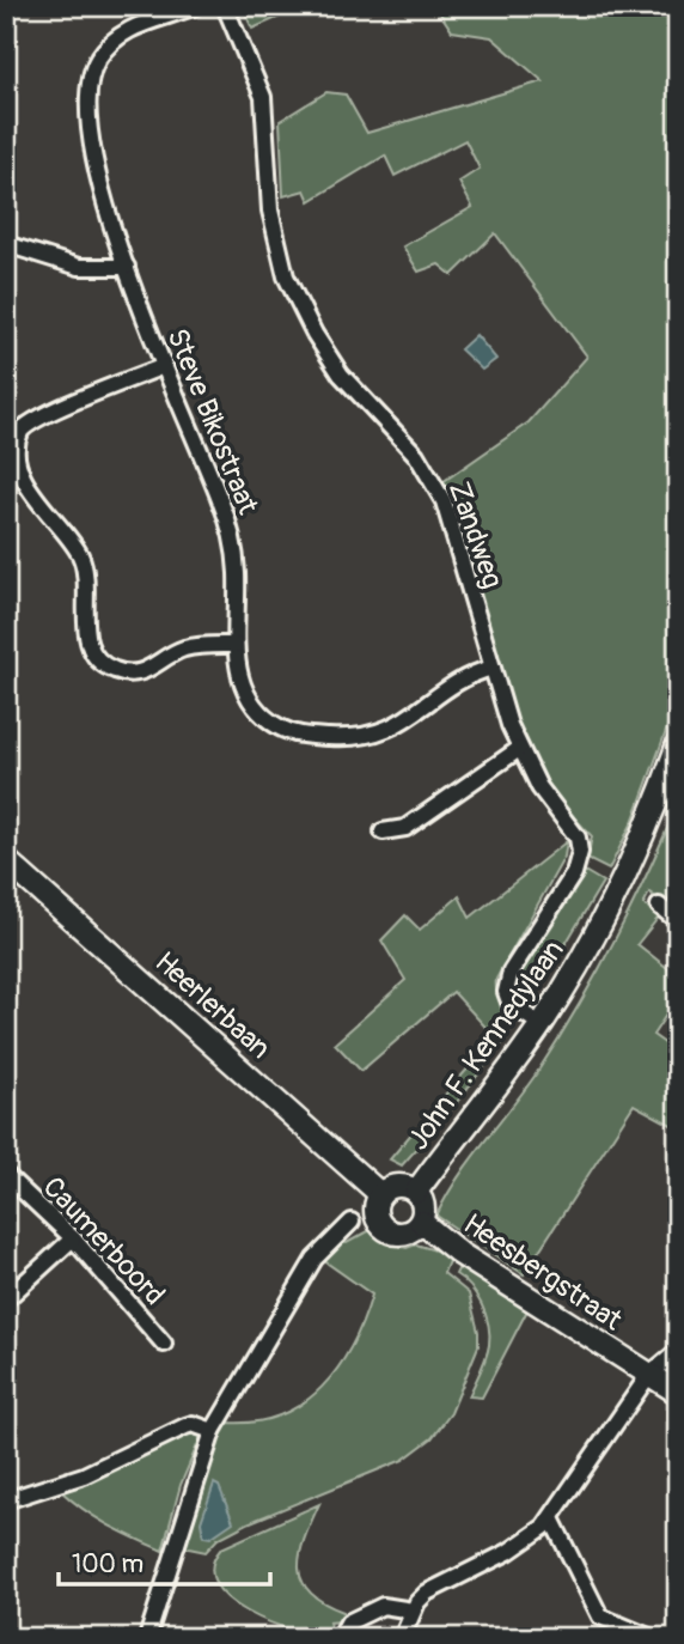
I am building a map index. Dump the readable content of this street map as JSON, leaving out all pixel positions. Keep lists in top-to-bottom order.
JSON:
{
  "streets": {
    "street": [
      "Steve Bikostraat",
      "Zandweg",
      "Heerlerbaan",
      "John F. Kennedylaan",
      "Caumerboord",
      "Heesbergstraat"
    ]
  },
  "crossings": [
    ["Steve Bikostraat", "Zandweg"],
    ["Zandweg", "John F. Kennedylaan"],
    ["Heerlerbaan", "John F. Kennedylaan"],
    ["Heerlerbaan", "Heesbergstraat"],
    ["John F. Kennedylaan", "Heesbergstraat"]
  ],
  "scale_bar": "100 m"
}
